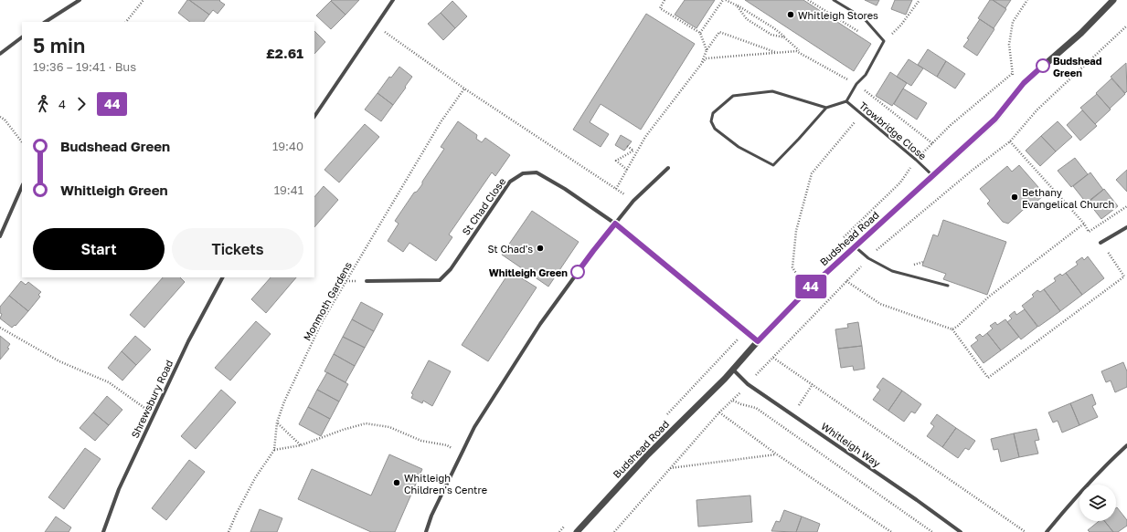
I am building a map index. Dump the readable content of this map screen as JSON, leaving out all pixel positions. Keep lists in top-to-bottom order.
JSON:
{
  "streets": {
    "street": [
      "St Chad Close",
      "Budshead Road",
      "Shrewsbury Road",
      "Whitleigh Way"
    ],
    "lane": ["Trowbridge Close"],
    "path": ["Monmoth Gardens"]
  },
  "crossings": [
    ["Trowbridge Close", "Budshead Road"],
    ["Budshead Road", "Whitleigh Way"]
  ],
  "places": [
    "Whitleigh Stores",
    "Budshead Green",
    "Bethany Evangelical Church",
    "St Chad's",
    "Whitleigh Green",
    "Whitleigh Children's Centre"
  ],
  "lines": ["bus line 44"],
  "page": {
    "on_map": "44",
    "heading": ["5 min", "19:36 – 19:41 · Bus", "£2.61"],
    "legs": ["4", "44"],
    "list": [
      {
        "name": "Budshead Green",
        "value": "19:40"
      },
      {
        "name": "Whitleigh Green",
        "value": "19:41"
      }
    ],
    "buttons": ["Start", "Tickets"]
  }
}
